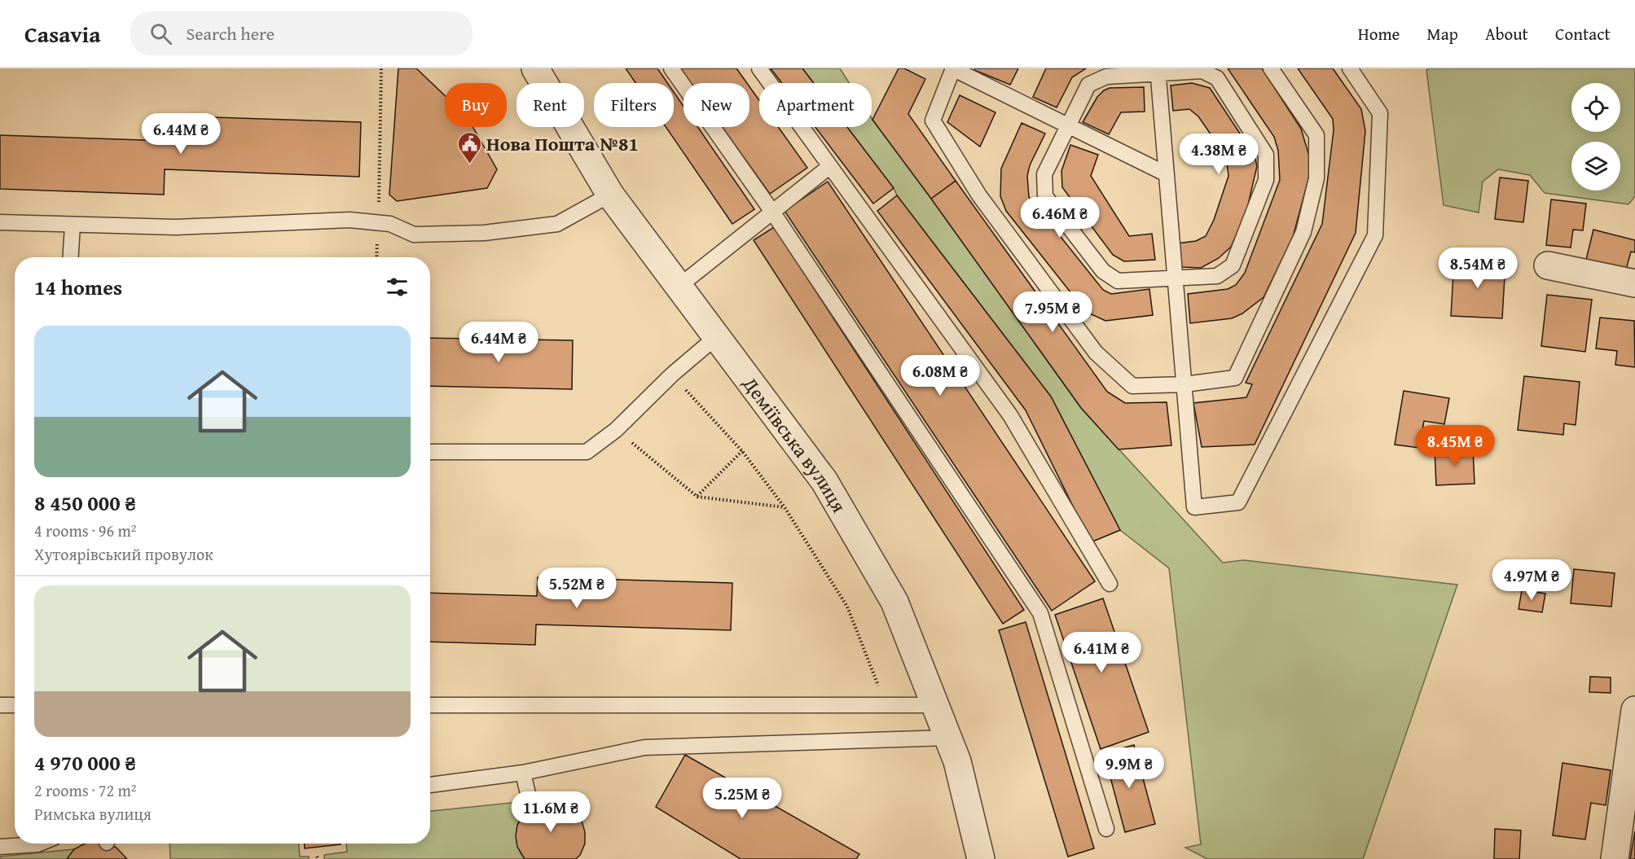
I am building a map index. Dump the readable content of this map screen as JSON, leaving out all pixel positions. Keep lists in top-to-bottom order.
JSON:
{
  "streets": {
    "street": ["Деміївська вулиця"]
  },
  "places": {
    "public building": ["Нова Пошта №81"]
  },
  "page": {
    "header": "Casavia",
    "search": "Search here",
    "nav": [
      "Home",
      "Map",
      "About",
      "Contact"
    ],
    "chip": [
      "Buy",
      "Rent",
      "Filters",
      "New",
      "Apartment"
    ],
    "price": [
      "6.44M ₴",
      "4.38M ₴",
      "6.46M ₴",
      "8.54M ₴",
      "7.95M ₴",
      "6.44M ₴",
      "6.08M ₴",
      "8.45M ₴",
      "4.97M ₴",
      "5.52M ₴",
      "6.41M ₴",
      "9.9M ₴",
      "5.25M ₴",
      "11.6M ₴"
    ],
    "heading": "14 homes",
    "list": [
      {
        "name": "8 450 000 ₴",
        "note": "4 rooms · 96 m² · Хутоярівський провулок"
      },
      {
        "name": "4 970 000 ₴",
        "note": "2 rooms · 72 m² · Римська вулиця"
      }
    ]
  }
}
